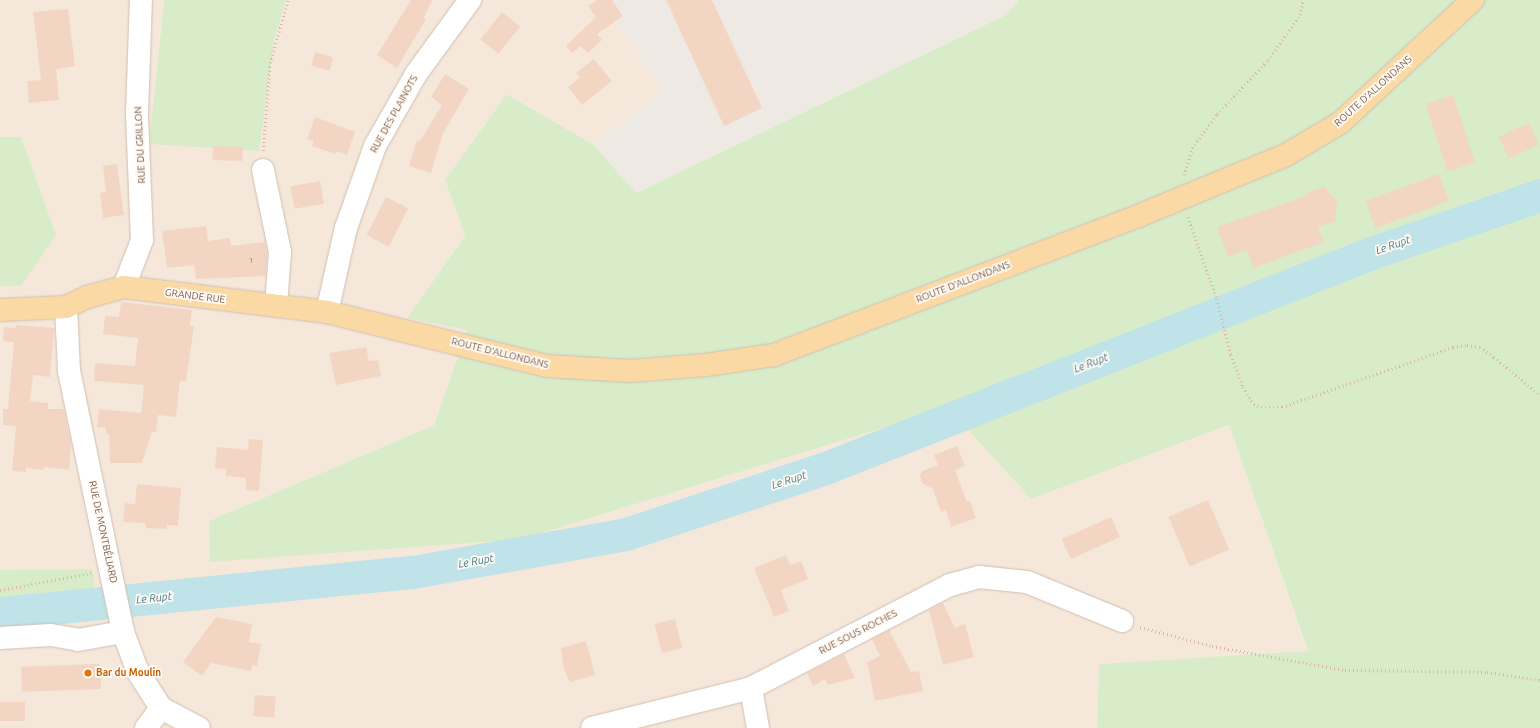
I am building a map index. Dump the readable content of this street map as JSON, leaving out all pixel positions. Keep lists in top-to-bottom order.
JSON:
{
  "streets": {
    "main road": ["ROUTE D’ALLONDANS", "GRANDE RUE"],
    "street": [
      "RUE DES PLAINOTS",
      "RUE DU GRILLON",
      "RUE DE MONTBÉLIARD",
      "RUE SOUS ROCHES"
    ]
  },
  "crossings": [
    ["ROUTE D’ALLONDANS", "GRANDE RUE"],
    ["RUE DES PLAINOTS", "GRANDE RUE"],
    ["RUE DU GRILLON", "GRANDE RUE"],
    ["GRANDE RUE", "RUE DE MONTBÉLIARD"]
  ],
  "water": ["Le Rupt"],
  "places": ["Bar du Moulin"],
  "house_numbers": ["1"]
}
